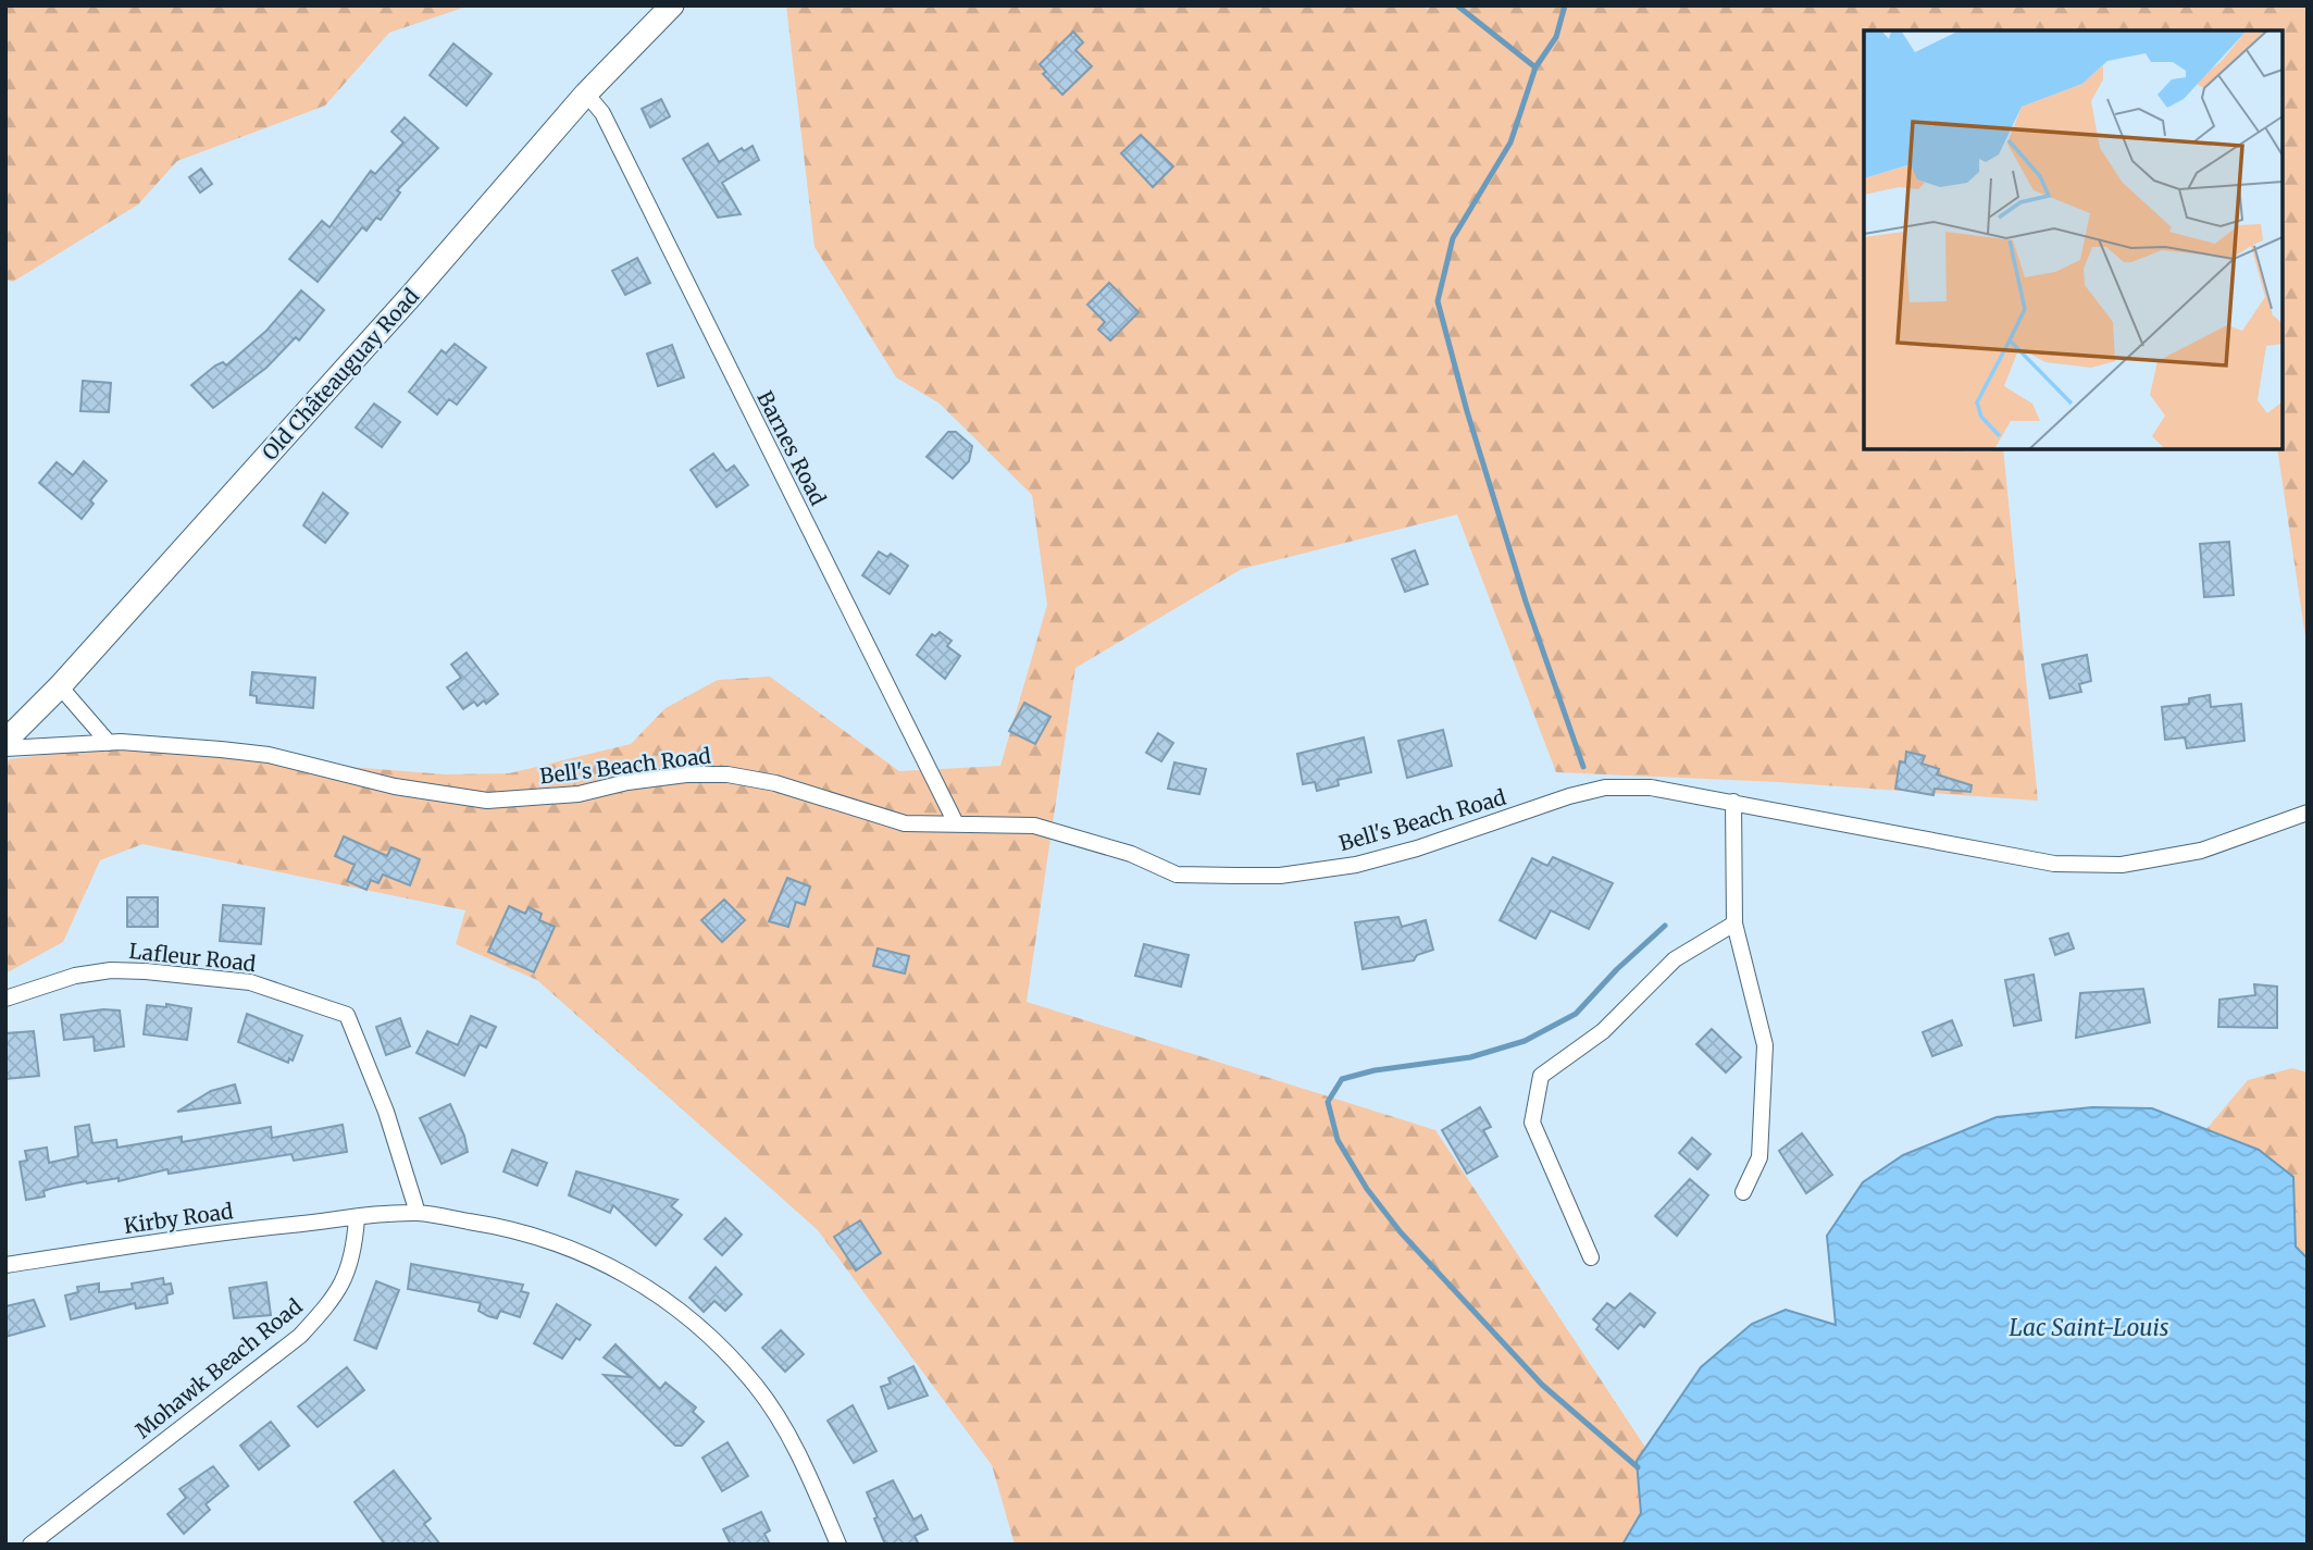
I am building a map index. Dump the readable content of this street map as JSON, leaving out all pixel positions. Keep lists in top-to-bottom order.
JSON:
{
  "streets": {
    "street": [
      "Old Châteauguay Road",
      "Barnes Road",
      "Bell's Beach Road",
      "Lafleur Road",
      "Kirby Road",
      "Mohawk Beach Road"
    ]
  },
  "crossings": [
    ["Old Châteauguay Road", "Barnes Road"],
    ["Barnes Road", "Bell's Beach Road"],
    ["Kirby Road", "Mohawk Beach Road"]
  ],
  "water": ["Lac Saint-Louis"]
}
